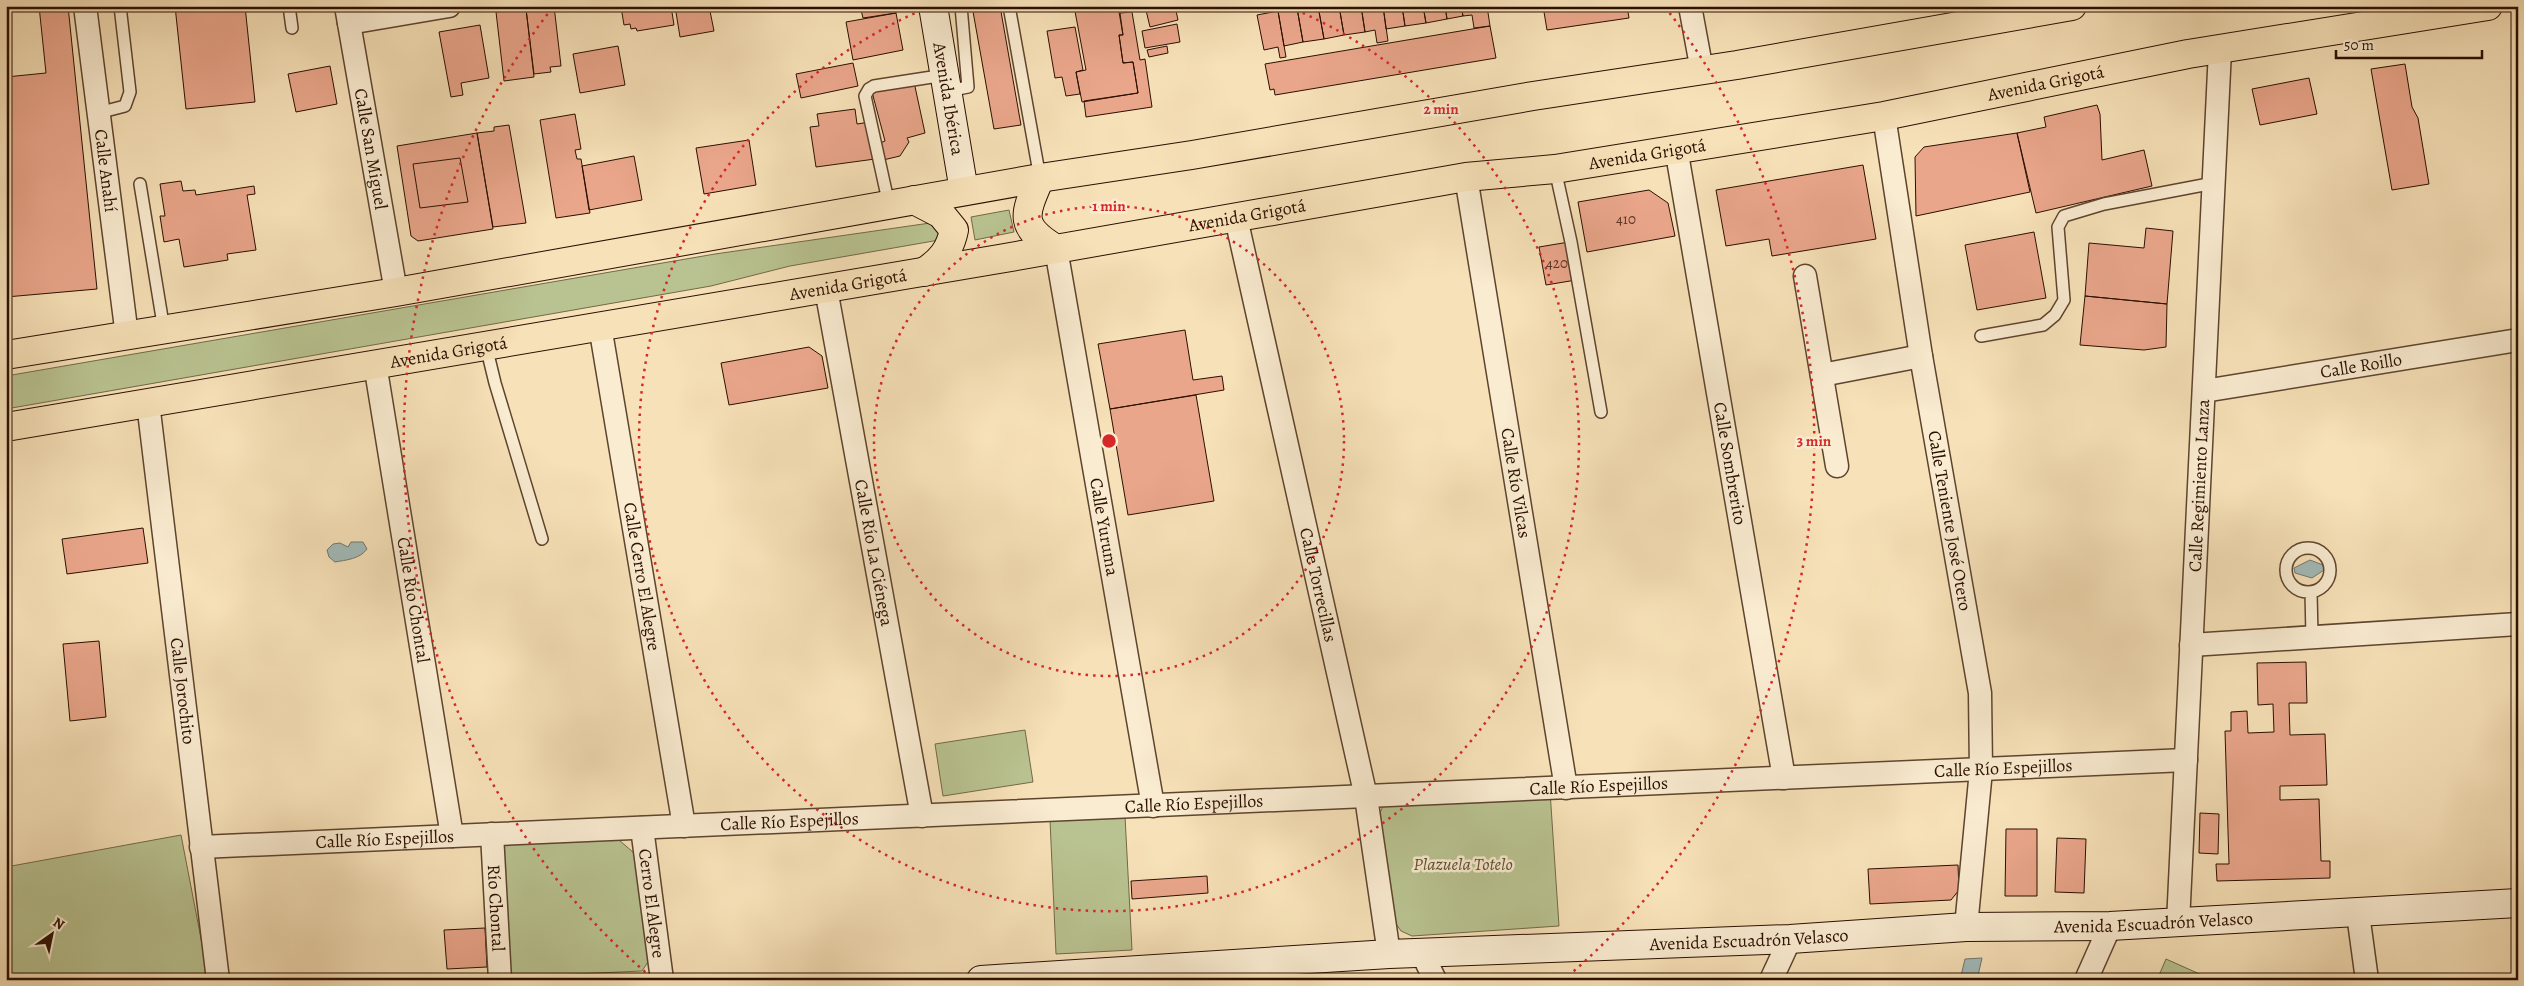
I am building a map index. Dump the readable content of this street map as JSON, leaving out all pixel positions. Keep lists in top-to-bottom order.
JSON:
{
  "streets": {
    "main road": ["Avenida Grigotá"],
    "street": [
      "Avenida Ibérica",
      "Calle San Miguel",
      "Calle Anahí",
      "Calle Roillo",
      "Calle Sombrerito",
      "Calle Río Vilcas",
      "Calle Regimiento Lanza",
      "Calle Teniente José Otero",
      "Calle Yuruma",
      "Calle Río La Ciénega",
      "Calle Cerro El Alegre",
      "Calle Torrecillas",
      "Calle Río Chontal",
      "Calle Jorochito",
      "Calle Río Espejillos",
      "Cerro El Alegre",
      "Río Chontal",
      "Avenida Escuadrón Velasco"
    ]
  },
  "crossings": [
    ["Avenida Grigotá", "Calle Sombrerito"],
    ["Avenida Grigotá", "Calle Río Vilcas"],
    ["Avenida Grigotá", "Calle Regimiento Lanza"],
    ["Avenida Grigotá", "Calle Teniente José Otero"],
    ["Avenida Grigotá", "Calle Yuruma"],
    ["Avenida Grigotá", "Calle Río La Ciénega"],
    ["Avenida Grigotá", "Calle Cerro El Alegre"],
    ["Avenida Grigotá", "Calle Torrecillas"],
    ["Avenida Grigotá", "Calle Río Chontal"],
    ["Avenida Grigotá", "Calle Jorochito"],
    ["Calle Roillo", "Calle Regimiento Lanza"],
    ["Calle Sombrerito", "Calle Río Espejillos"],
    ["Calle Río Vilcas", "Calle Río Espejillos"],
    ["Calle Regimiento Lanza", "Calle Río Espejillos"],
    ["Calle Regimiento Lanza", "Avenida Escuadrón Velasco"],
    ["Calle Teniente José Otero", "Calle Río Espejillos"],
    ["Calle Teniente José Otero", "Avenida Escuadrón Velasco"],
    ["Calle Yuruma", "Calle Río Espejillos"],
    ["Calle Río La Ciénega", "Calle Río Espejillos"],
    ["Calle Cerro El Alegre", "Calle Río Espejillos"],
    ["Calle Torrecillas", "Calle Río Espejillos"],
    ["Calle Torrecillas", "Avenida Escuadrón Velasco"],
    ["Calle Río Chontal", "Calle Río Espejillos"],
    ["Calle Jorochito", "Calle Río Espejillos"],
    ["Calle Río Espejillos", "Cerro El Alegre"],
    ["Calle Río Espejillos", "Río Chontal"]
  ],
  "parks": ["Plazuela Totelo"],
  "house_numbers": ["410", "420"],
  "scale_bar": "50 m",
  "north": "top right",
  "rings": ["2 min", "1 min", "3 min"]
}
